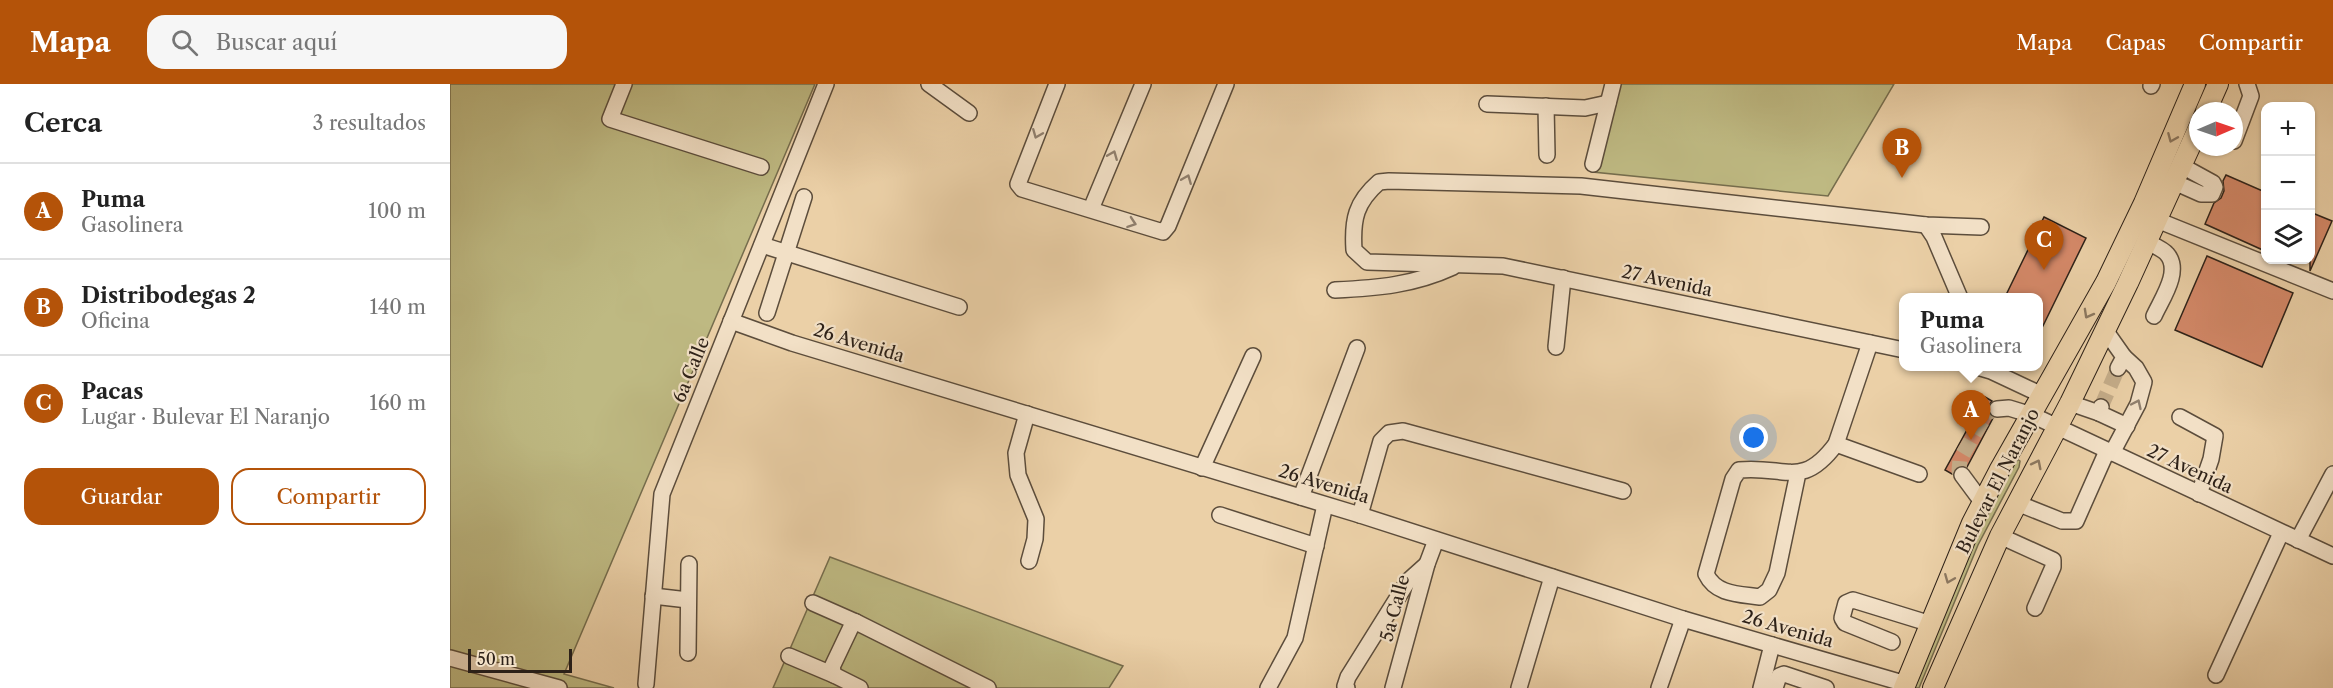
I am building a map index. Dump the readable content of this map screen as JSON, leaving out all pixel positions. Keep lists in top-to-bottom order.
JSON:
{
  "streets": {
    "main road": ["Bulevar El Naranjo"],
    "street": [
      "27 Avenida",
      "26 Avenida",
      "6a Calle",
      "5a Calle"
    ]
  },
  "crossings": [
    ["27 Avenida", "Bulevar El Naranjo"],
    ["26 Avenida", "6a Calle"],
    ["26 Avenida", "Bulevar El Naranjo"],
    ["26 Avenida", "5a Calle"]
  ],
  "scale_bar": "50 m",
  "north": "right",
  "page": {
    "header": "Mapa",
    "search": "Buscar aquí",
    "nav": ["Mapa", "Capas", "Compartir"],
    "heading": ["Cerca", "3 resultados"],
    "map_buttons": ["+", "−"],
    "pins": ["B", "C", "A"],
    "list": [
      {
        "mark": "A",
        "name": "Puma",
        "note": "Gasolinera",
        "value": "100 m"
      },
      {
        "mark": "B",
        "name": "Distribodegas 2",
        "note": "Oficina",
        "value": "140 m"
      },
      {
        "mark": "C",
        "name": "Pacas",
        "note": "Lugar · Bulevar El Naranjo",
        "value": "160 m"
      }
    ],
    "popup": ["Puma", "Gasolinera"],
    "buttons": ["Guardar", "Compartir"],
    "scale": "50 m"
  }
}
